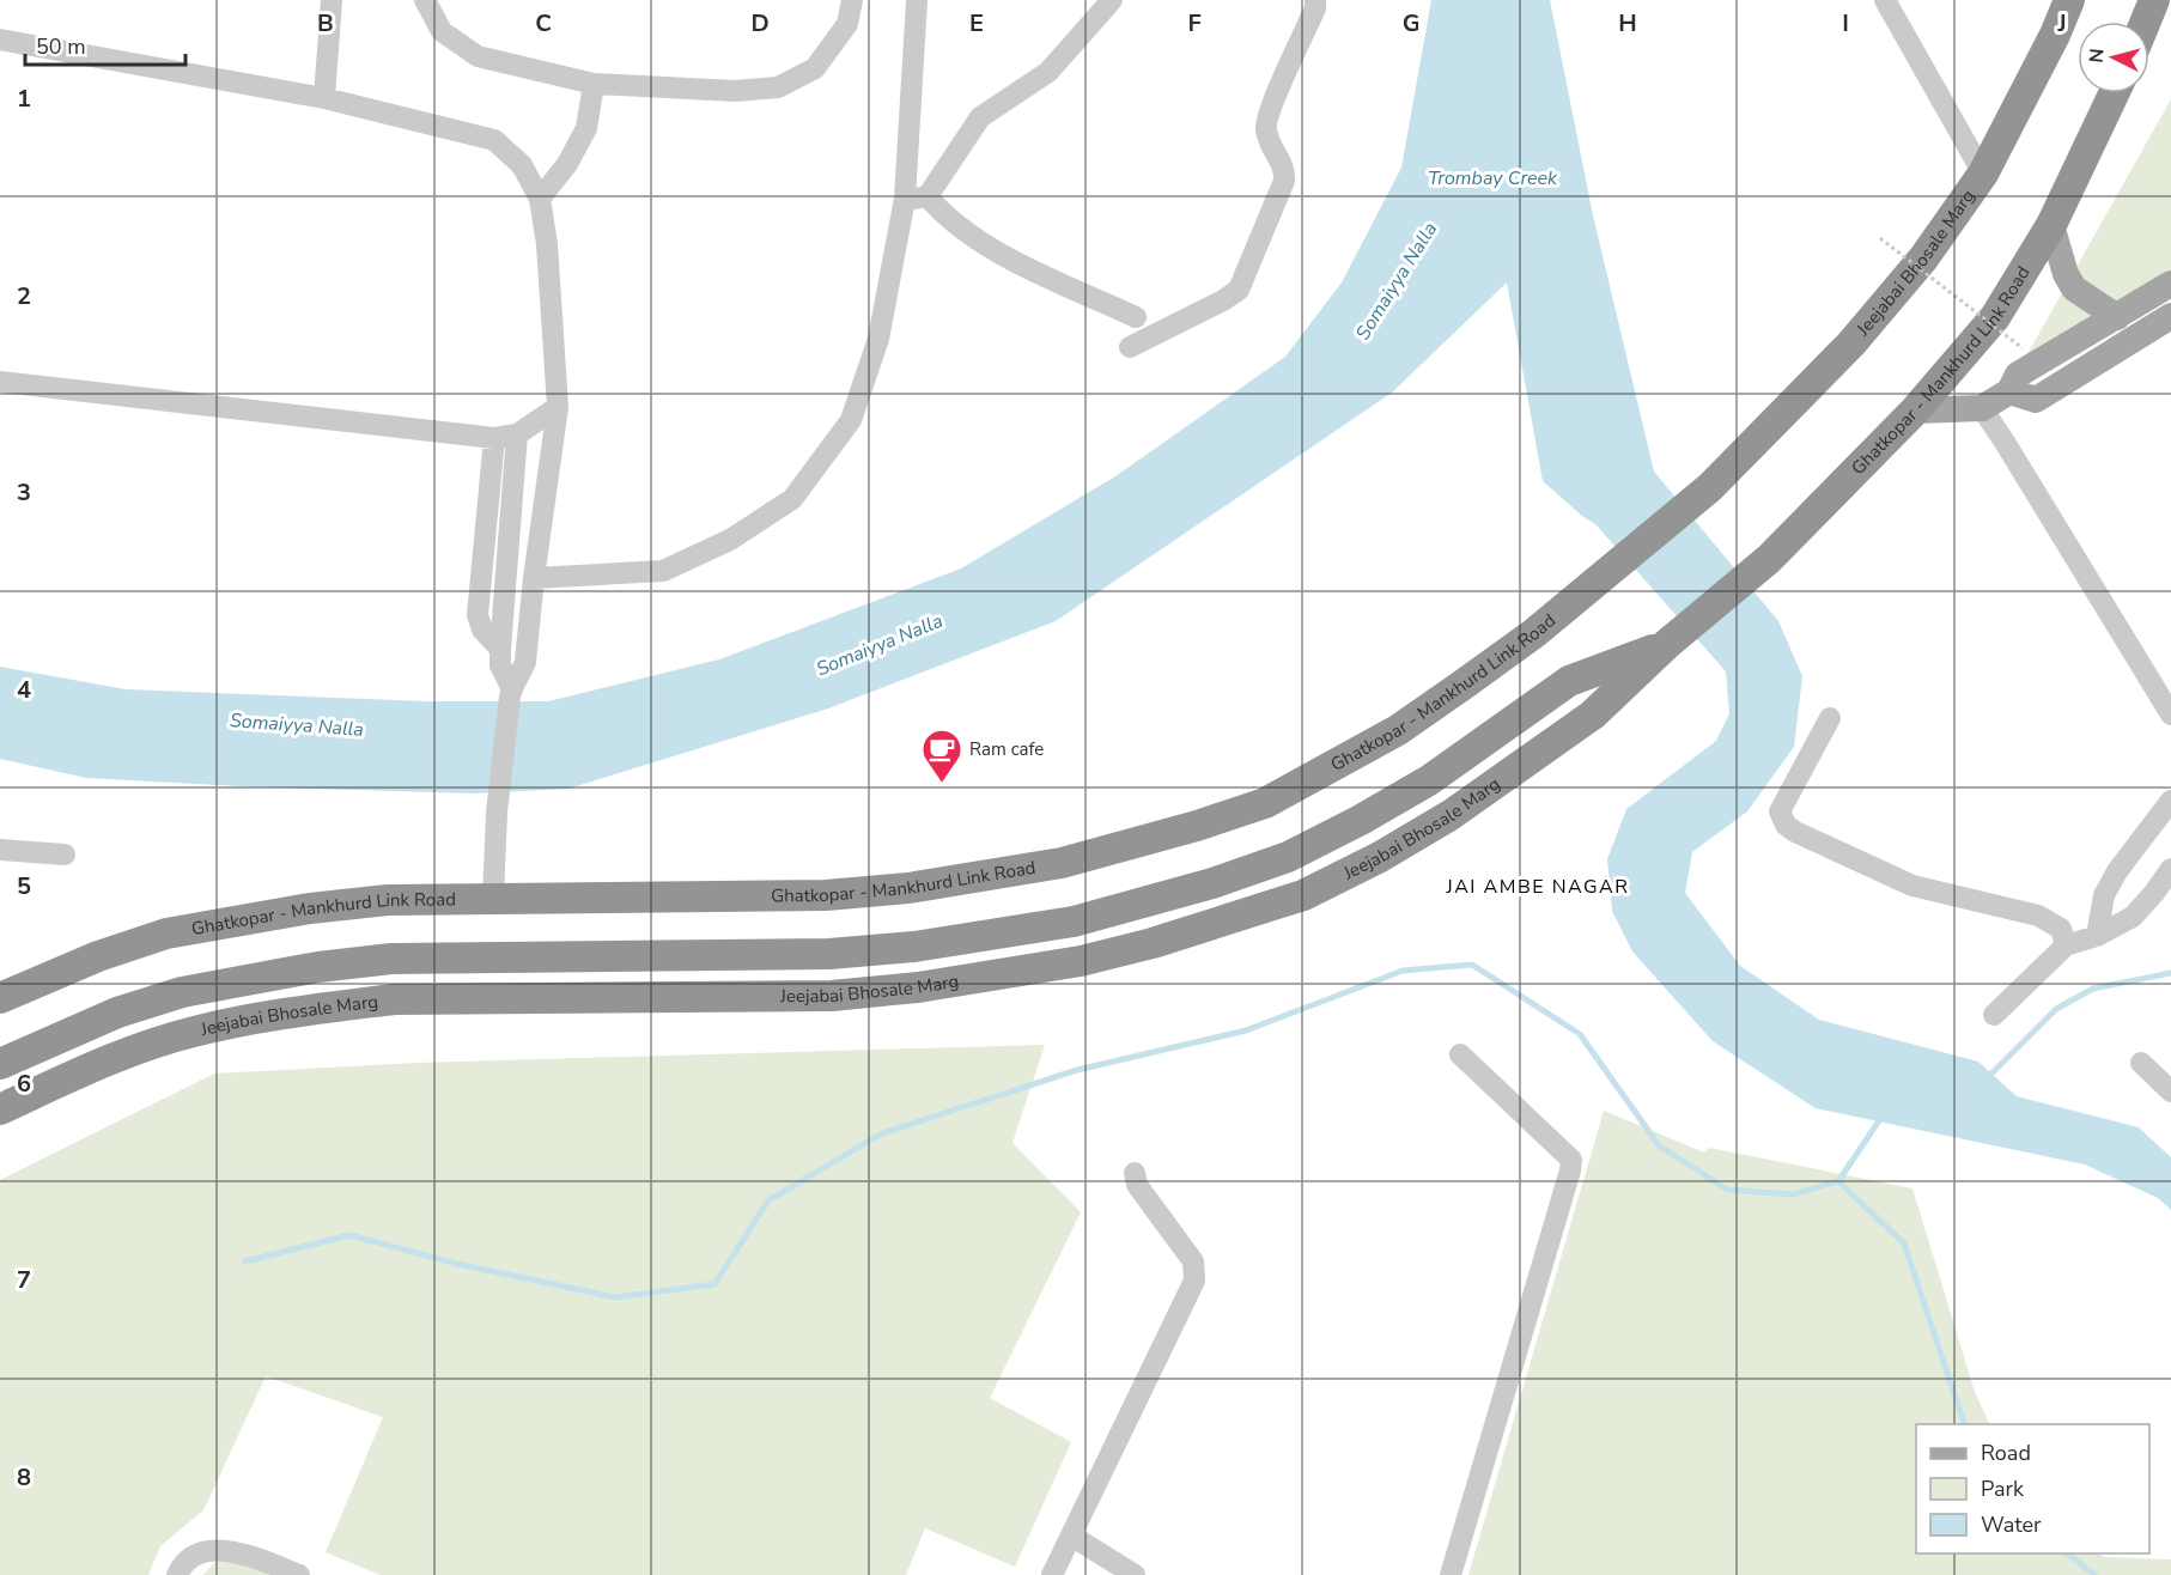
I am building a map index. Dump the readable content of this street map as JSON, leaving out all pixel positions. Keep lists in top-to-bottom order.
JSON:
{
  "streets": {
    "highway": ["Jeejabai Bhosale Marg", "Ghatkopar - Mankhurd Link Road"]
  },
  "crossings": [
    ["Jeejabai Bhosale Marg", "Ghatkopar - Mankhurd Link Road"]
  ],
  "districts": ["JAI AMBE NAGAR"],
  "water": ["Trombay Creek", "Somaiyya Nalla"],
  "places": {
    "cafe": ["Ram cafe"]
  },
  "legend": ["Road", "Park", "Water"],
  "scale_bar": "50 m",
  "north": "left",
  "grid": {
    "columns": [
      "B",
      "C",
      "D",
      "E",
      "F",
      "G",
      "H",
      "I",
      "J"
    ],
    "rows": [
      "1",
      "2",
      "3",
      "4",
      "5",
      "6",
      "7",
      "8"
    ]
  }
}
